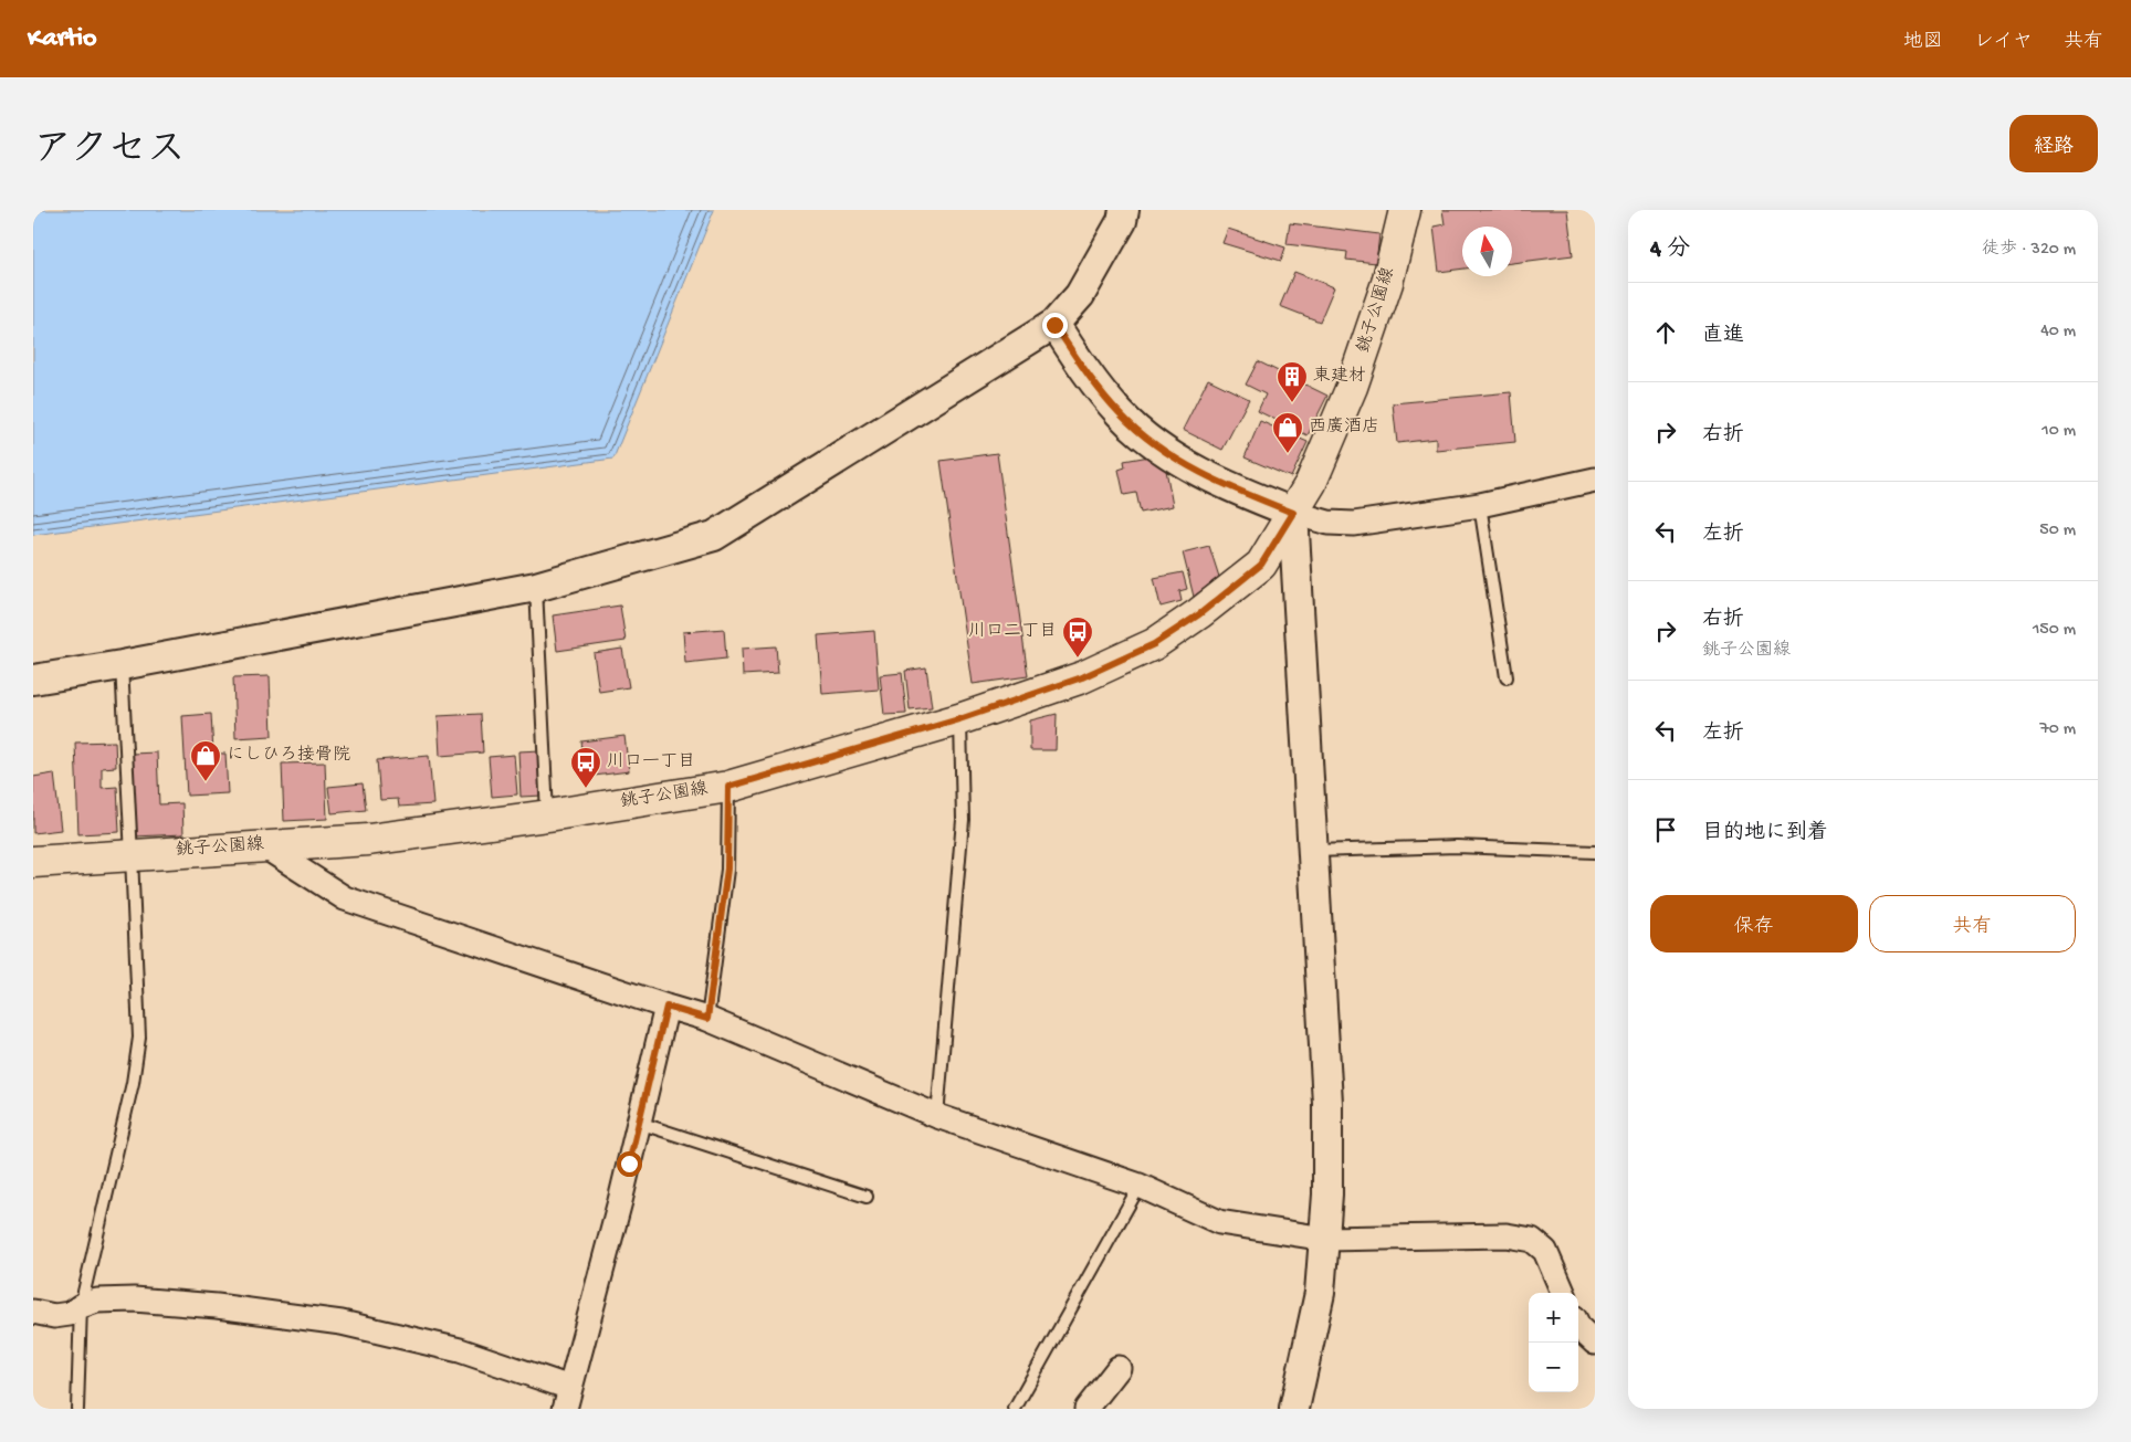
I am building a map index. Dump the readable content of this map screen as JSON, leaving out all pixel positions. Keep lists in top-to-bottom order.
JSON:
{
  "streets": {
    "main road": ["銚子公園線"]
  },
  "places": {
    "building": ["東建材"],
    "shop": ["西廣酒店", "にしひろ接骨院"],
    "bus stop": ["川口二丁目", "川口一丁目"]
  },
  "north": "top",
  "page": {
    "header": "Kartio",
    "nav": ["地図", "レイヤ", "共有"],
    "title": "アクセス",
    "buttons": [
      "経路",
      ["保存", "共有"]
    ],
    "heading": ["4 分", "徒歩 · 320 m"],
    "list": [
      ["直進", "40 m"],
      ["右折", "10 m"],
      ["左折", "50 m"],
      ["右折", "銚子公園線", "150 m"],
      ["左折", "70 m"],
      "目的地に到着"
    ],
    "map_buttons": ["+", "−"]
  }
}
